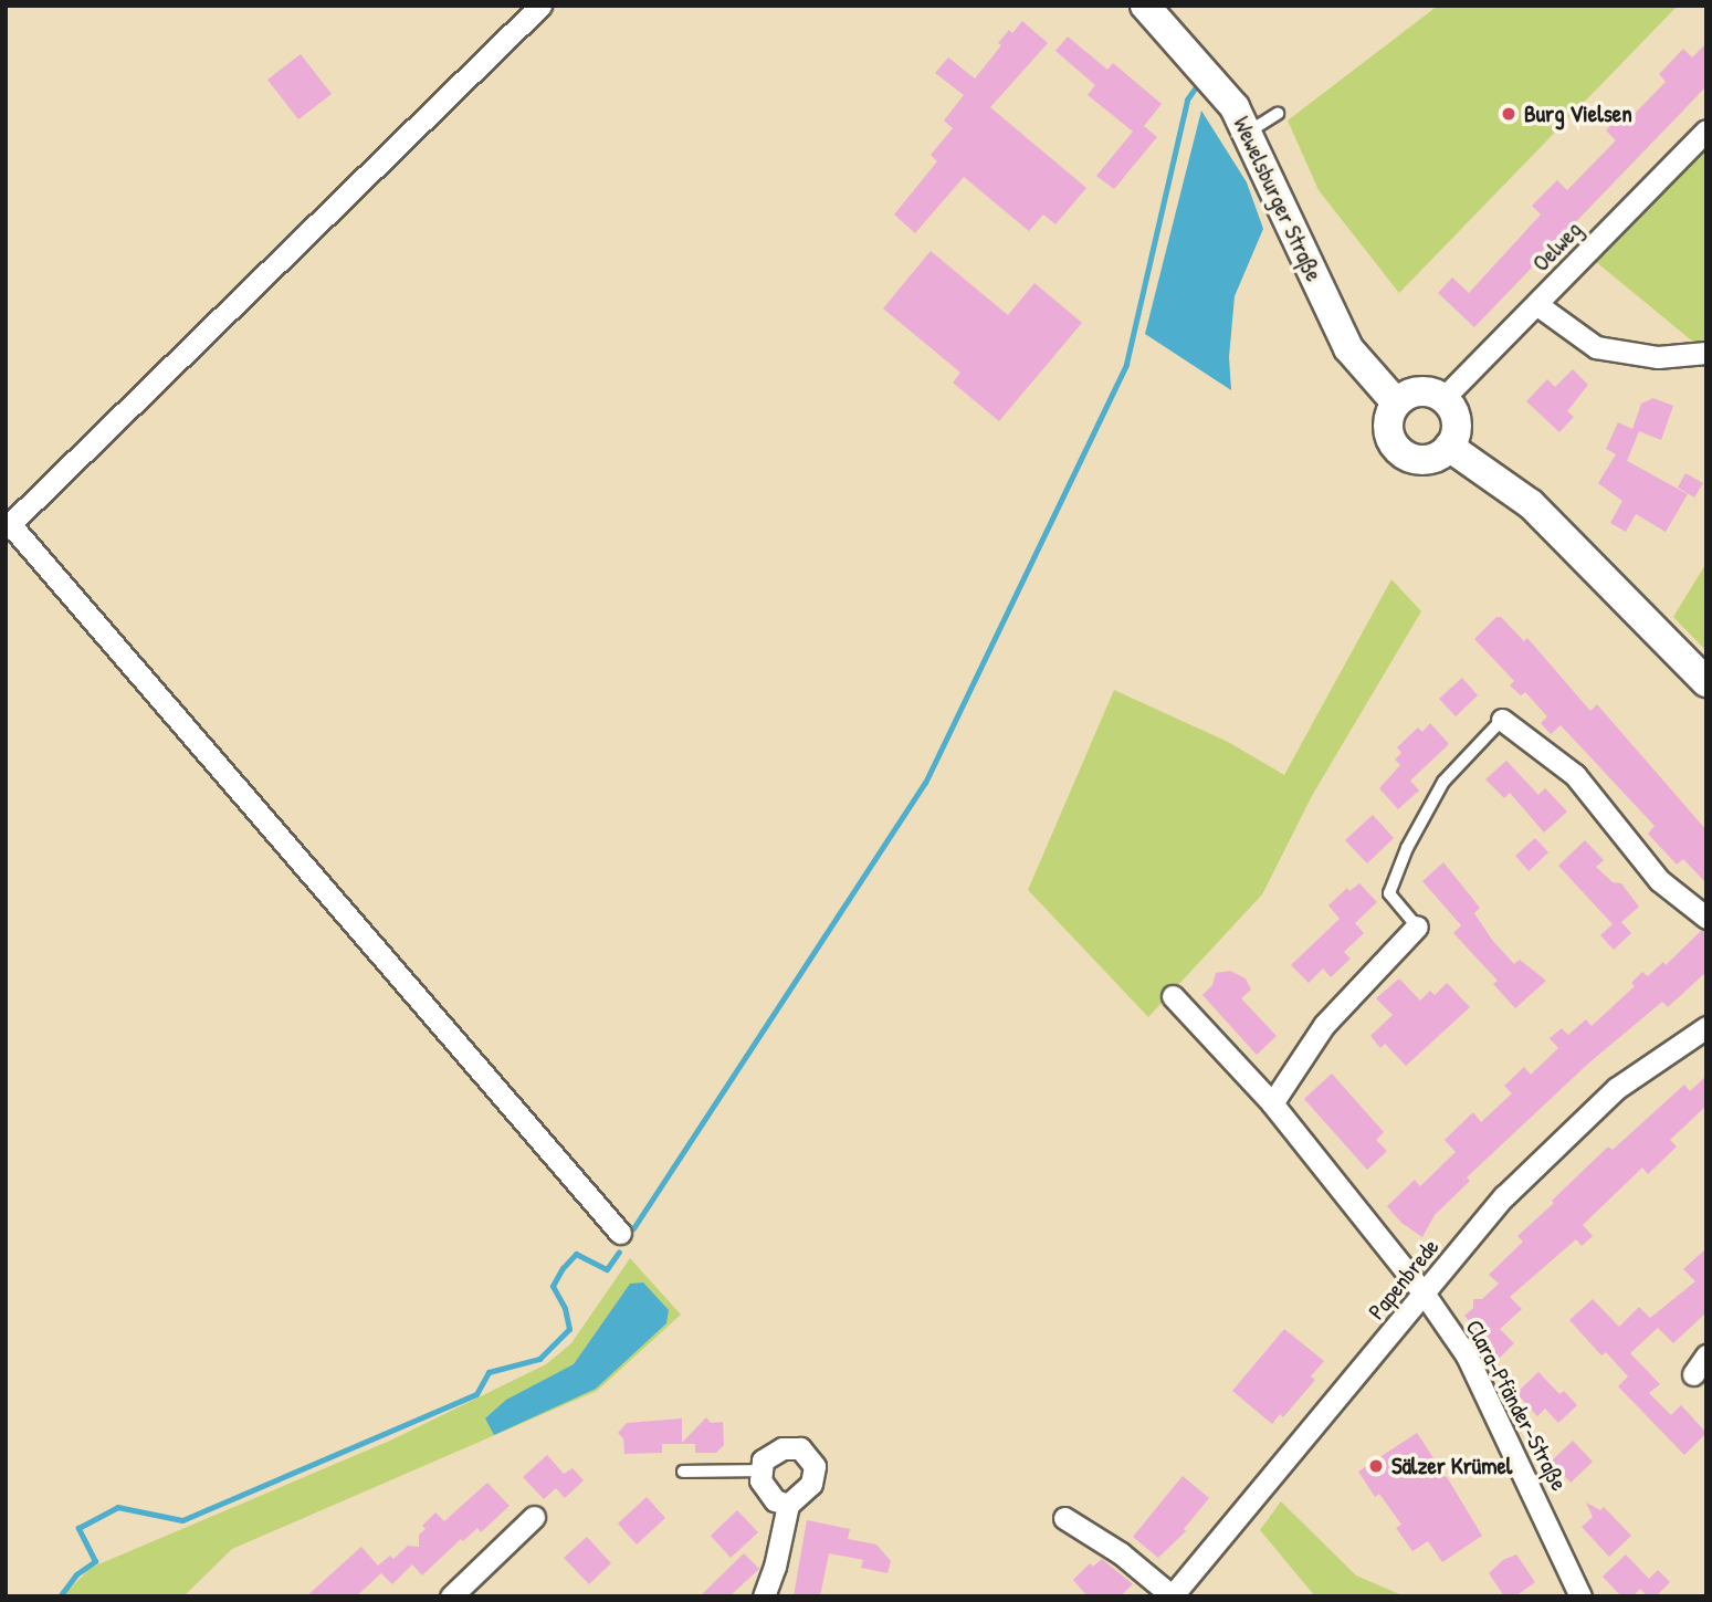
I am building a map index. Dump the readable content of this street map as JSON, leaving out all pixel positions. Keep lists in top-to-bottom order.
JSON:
{
  "streets": {
    "main road": ["Wewelsburger Straße"],
    "street": ["Oelweg", "Papenbrede", "Clara-Pfänder-Straße"]
  },
  "crossings": [
    ["Wewelsburger Straße", "Oelweg"],
    ["Papenbrede", "Clara-Pfänder-Straße"]
  ],
  "places": ["Burg Vielsen", "Sälzer Krümel"]
}
